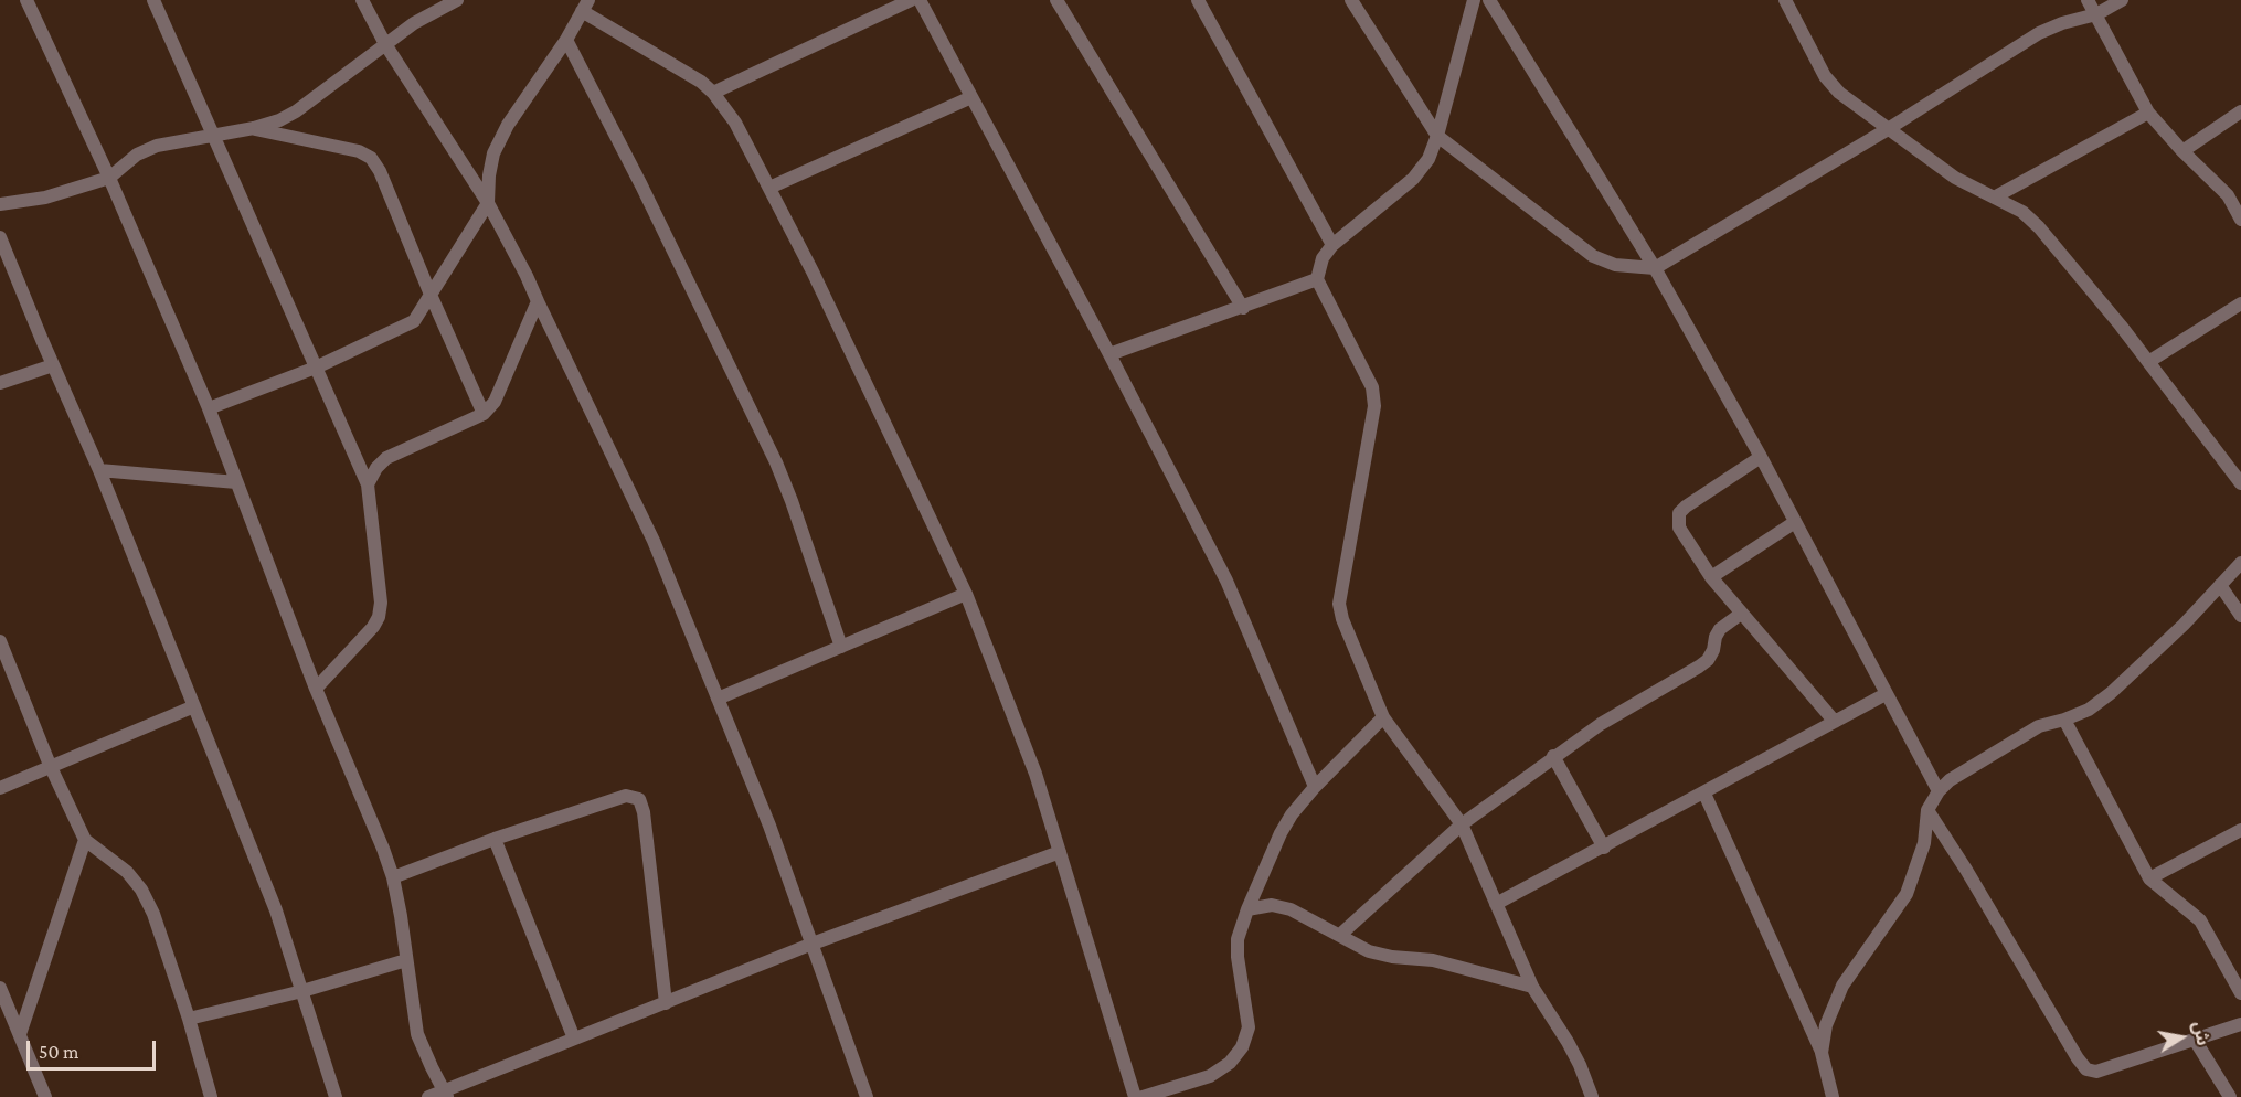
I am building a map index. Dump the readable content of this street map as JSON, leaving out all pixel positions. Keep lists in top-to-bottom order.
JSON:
{
  "scale_bar": "50 m",
  "north": "right"
}
